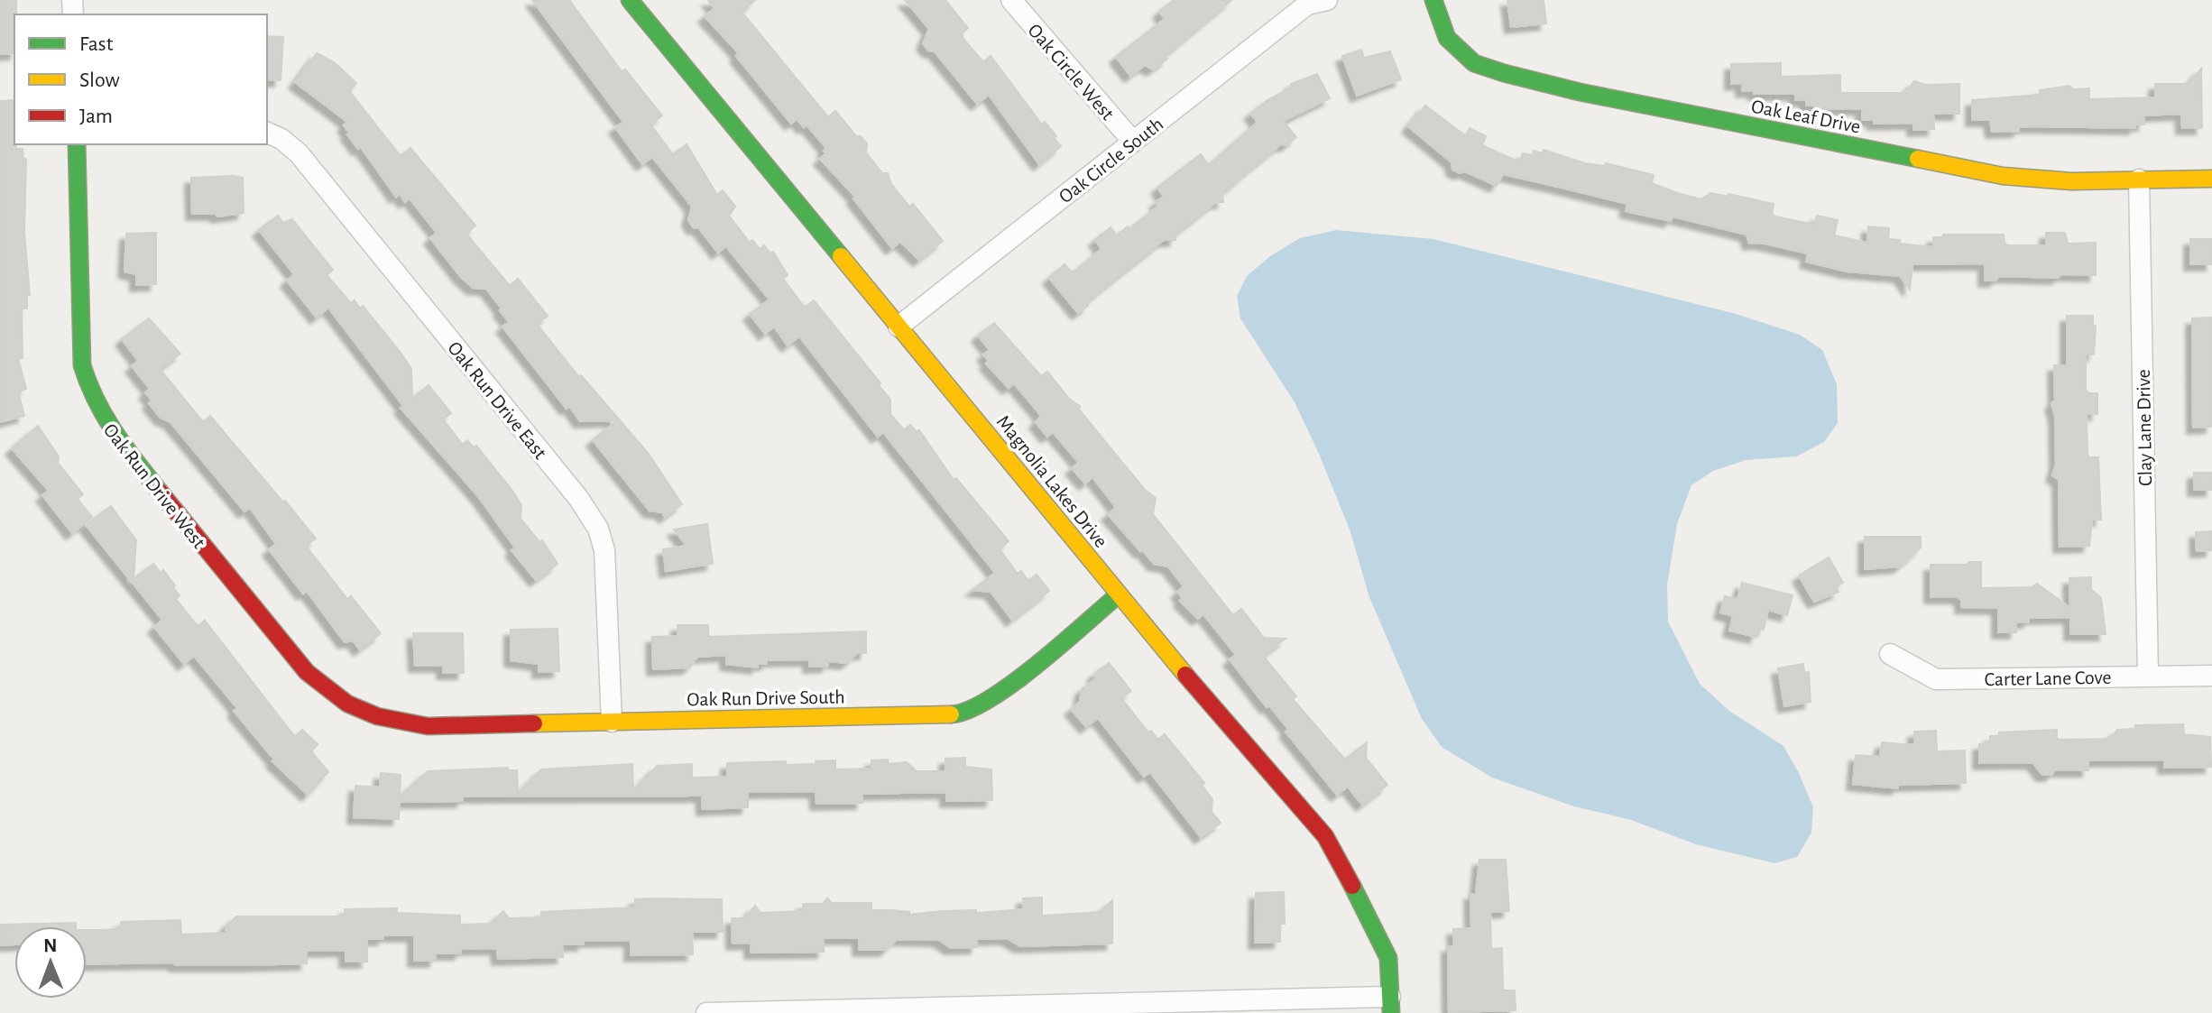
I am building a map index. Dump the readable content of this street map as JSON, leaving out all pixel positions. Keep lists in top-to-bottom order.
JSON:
{
  "streets": {
    "street": [
      "Oak Circle West",
      "Oak Leaf Drive",
      "Oak Circle South",
      "Oak Run Drive East",
      "Clay Lane Drive",
      "Magnolia Lakes Drive",
      "Oak Run Drive West",
      "Carter Lane Cove",
      "Oak Run Drive South"
    ]
  },
  "crossings": [
    ["Oak Circle West", "Oak Circle South"],
    ["Oak Leaf Drive", "Clay Lane Drive"],
    ["Oak Circle South", "Magnolia Lakes Drive"],
    ["Oak Run Drive East", "Oak Run Drive South"],
    ["Clay Lane Drive", "Carter Lane Cove"],
    ["Magnolia Lakes Drive", "Oak Run Drive South"],
    ["Oak Run Drive West", "Oak Run Drive South"]
  ],
  "legend": ["Fast", "Slow", "Jam"],
  "north": "top"
}
